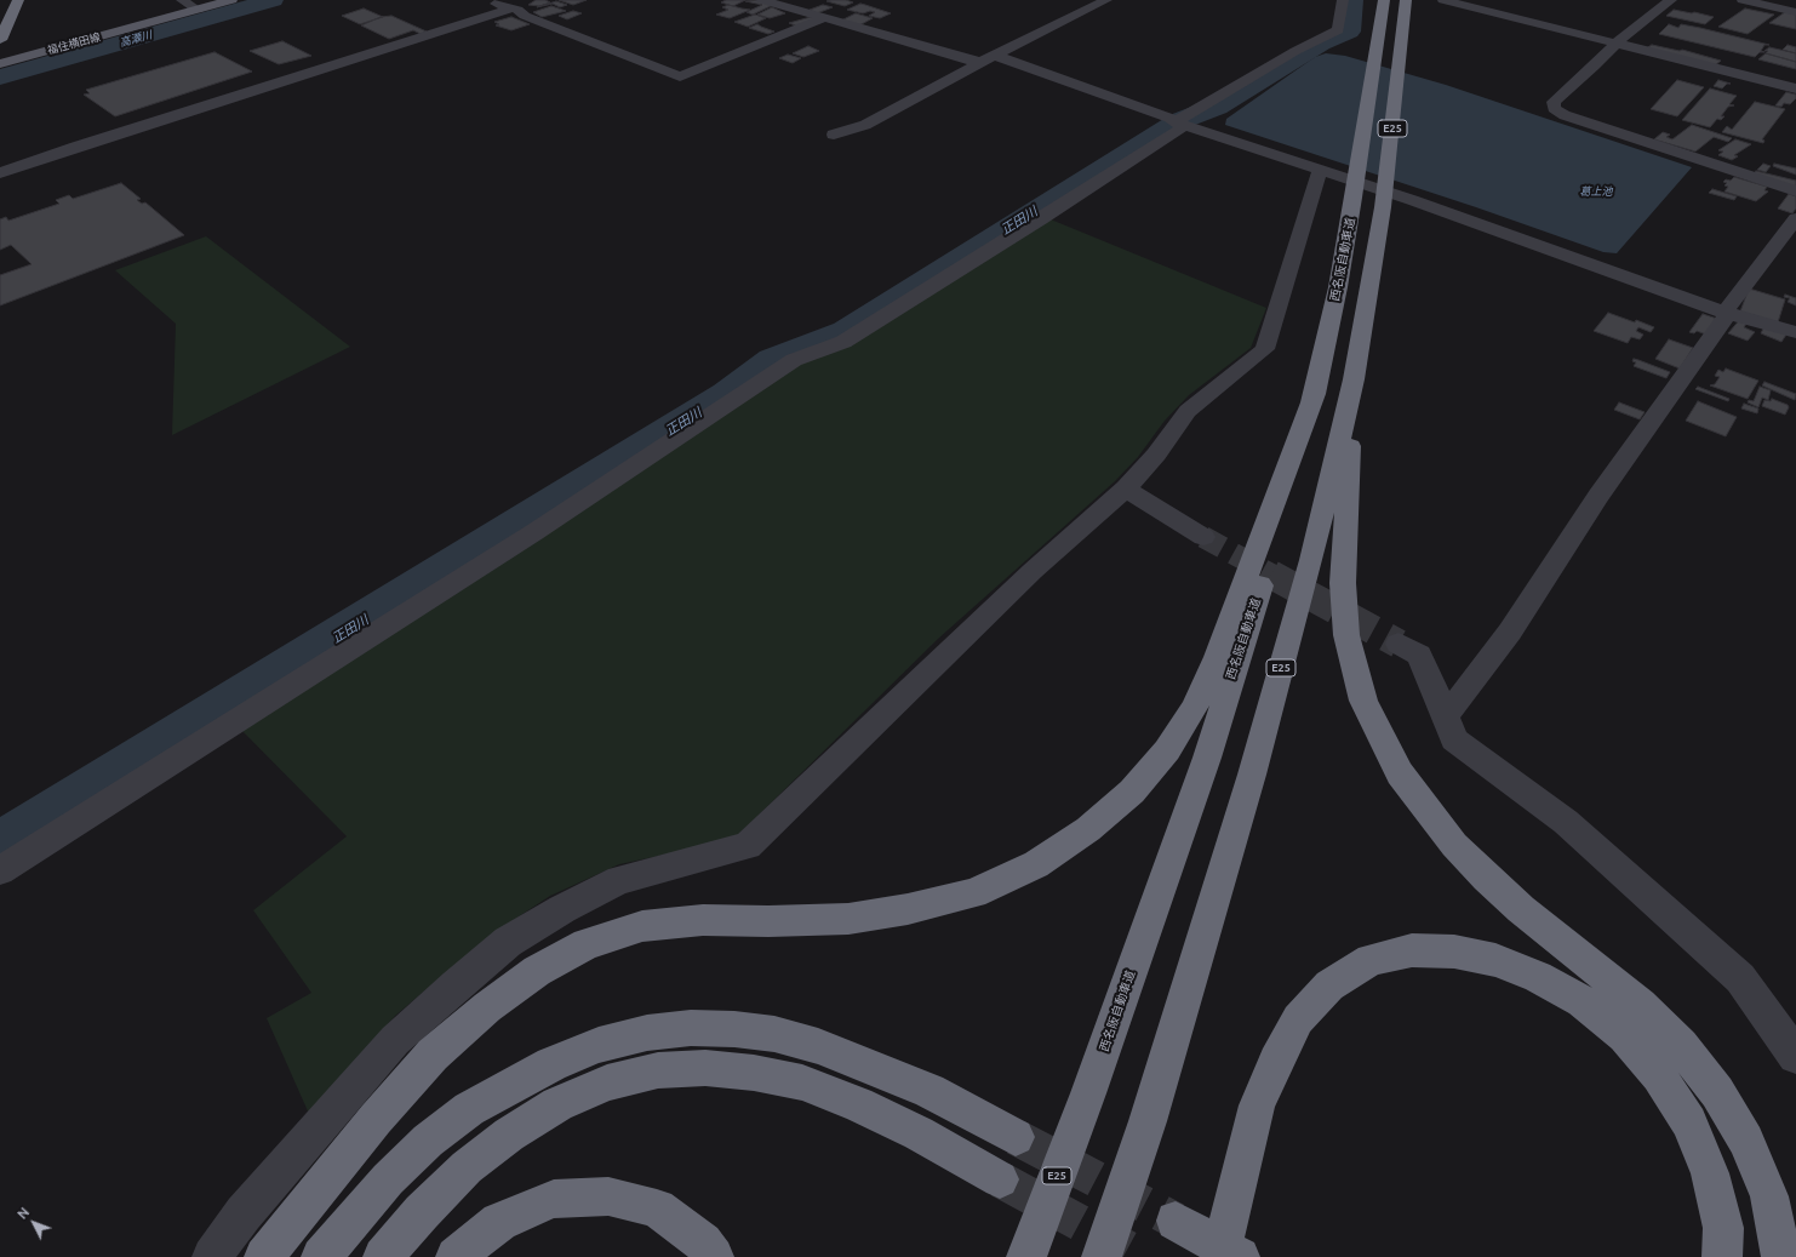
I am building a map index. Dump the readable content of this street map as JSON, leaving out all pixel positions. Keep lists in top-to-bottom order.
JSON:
{
  "streets": {
    "highway": ["E25", "西名阪自動車道"],
    "main road": ["福住横田線"]
  },
  "water": ["高瀬川", "葛上池", "正田川"],
  "north": "top left"
}
